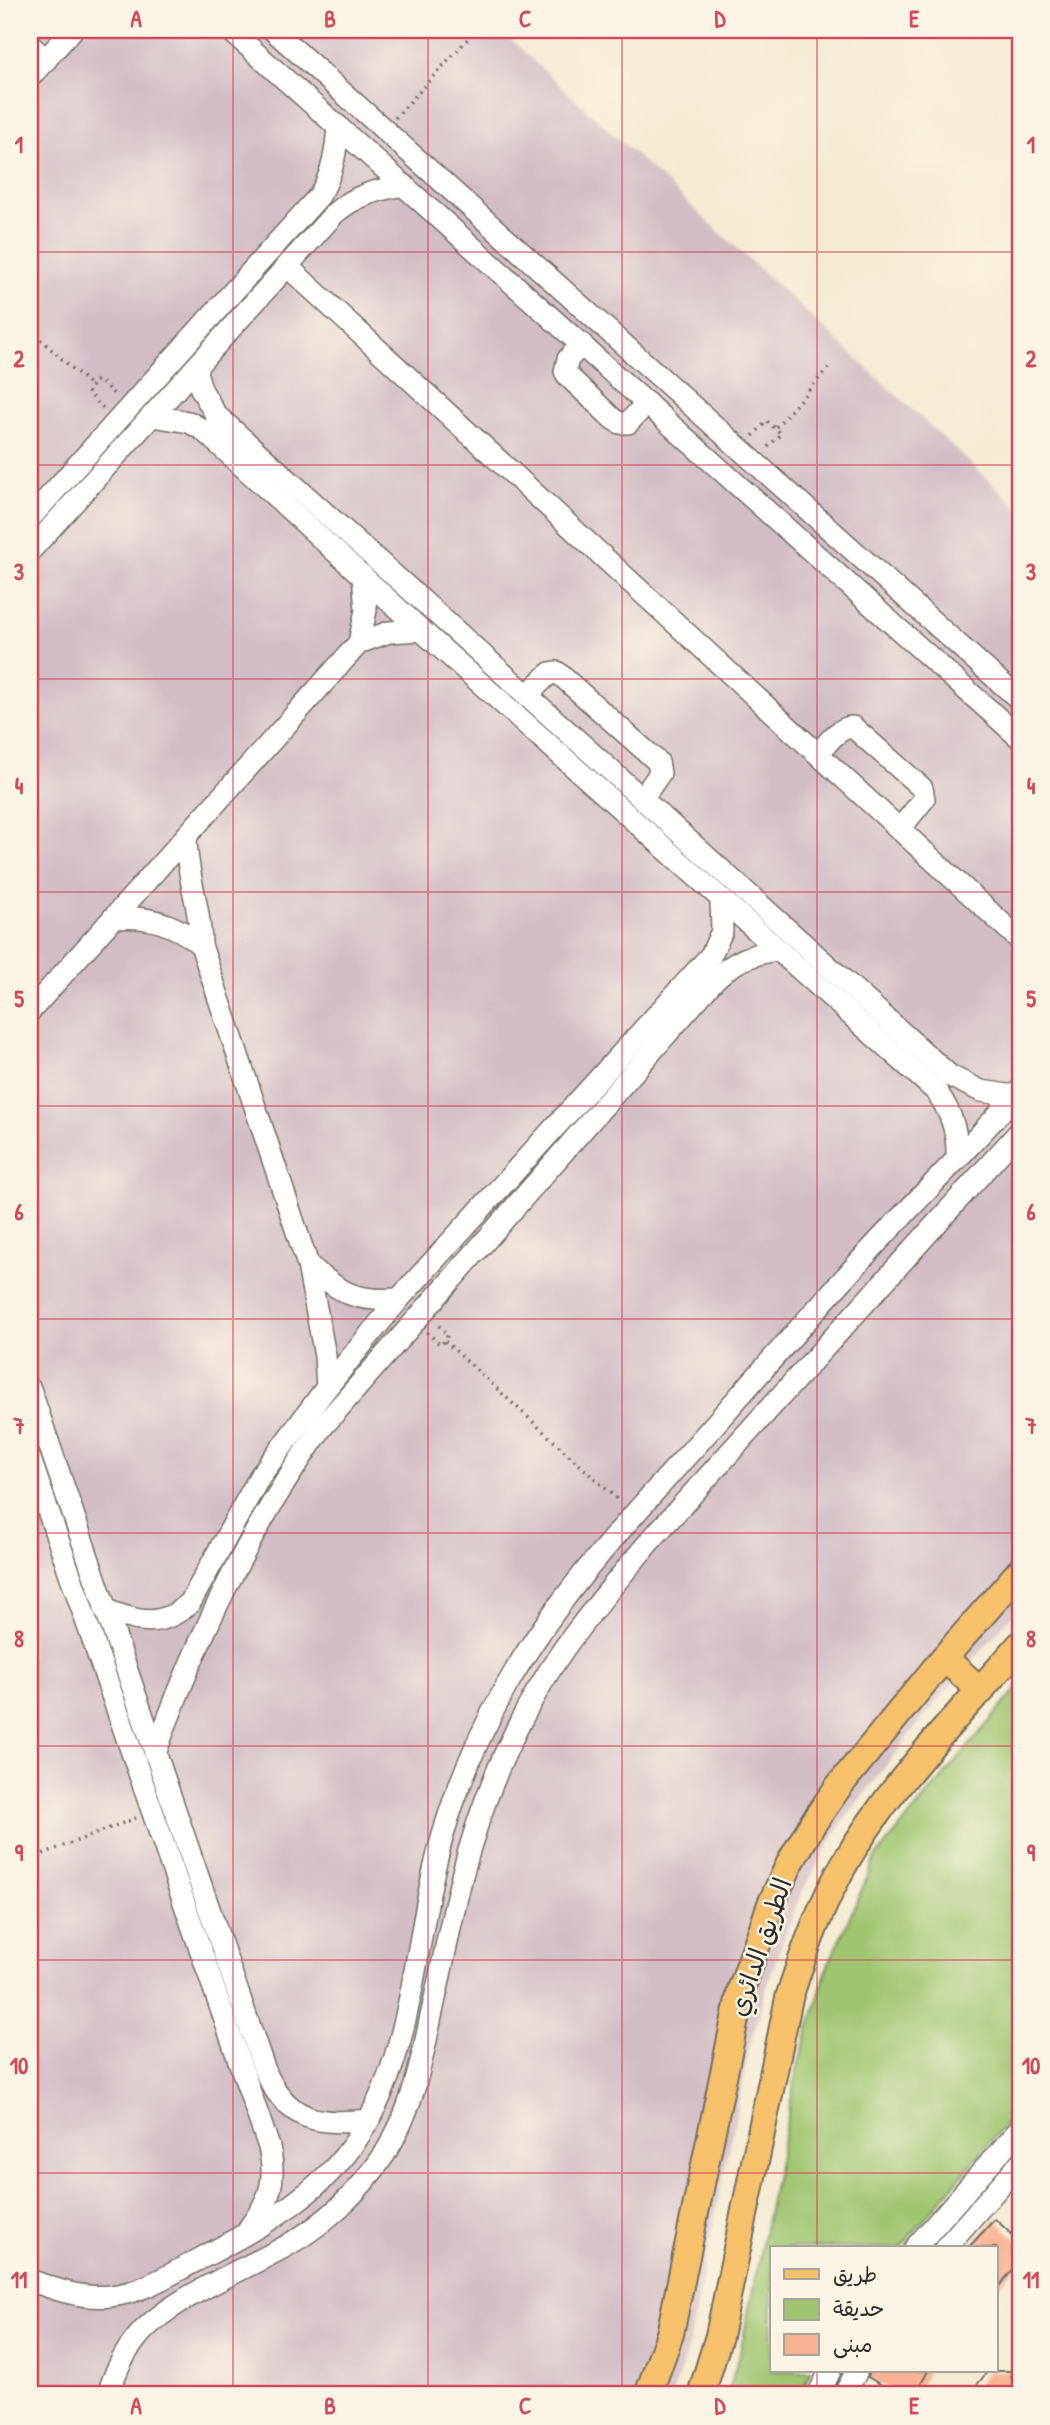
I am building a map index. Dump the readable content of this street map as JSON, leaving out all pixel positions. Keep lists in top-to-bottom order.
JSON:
{
  "streets": {
    "main road": ["الطريق الدائري"]
  },
  "legend": ["طريق", "حديقة", "مبنى"],
  "grid": {
    "columns": [
      "A",
      "B",
      "C",
      "D",
      "E"
    ],
    "rows": [
      "1",
      "2",
      "3",
      "4",
      "5",
      "6",
      "7",
      "8",
      "9",
      "10",
      "11"
    ]
  }
}
